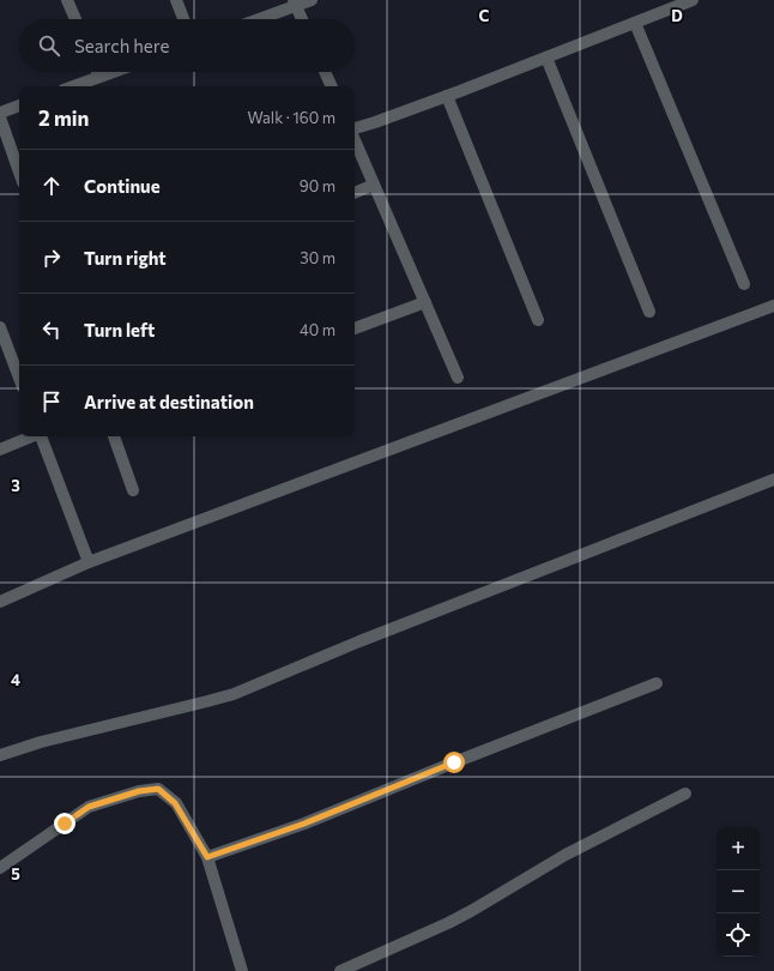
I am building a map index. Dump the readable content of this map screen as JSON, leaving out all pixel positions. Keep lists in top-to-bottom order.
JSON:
{
  "page": {
    "search": "Search here",
    "heading": ["2 min", "Walk · 160 m"],
    "list": [
      ["Continue", "90 m"],
      ["Turn right", "30 m"],
      ["Turn left", "40 m"],
      "Arrive at destination"
    ],
    "map_buttons": ["+", "−"]
  },
  "grid": {
    "columns": ["C", "D"],
    "rows": ["3", "4", "5"]
  }
}
